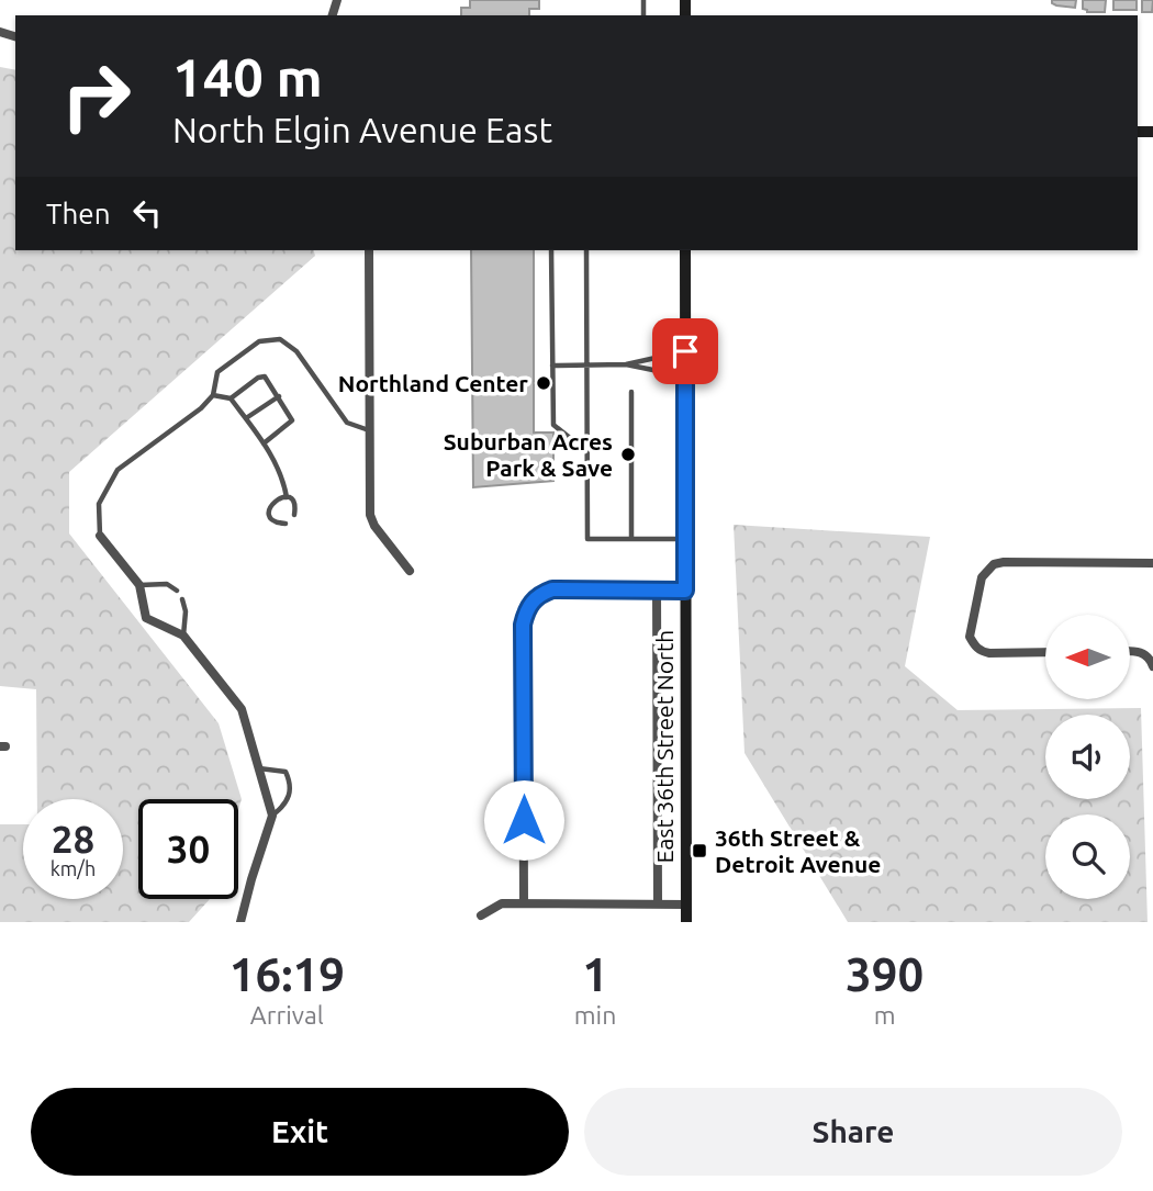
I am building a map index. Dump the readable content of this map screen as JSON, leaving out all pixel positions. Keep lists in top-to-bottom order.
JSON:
{
  "streets": {
    "main road": ["East 36th Street North"]
  },
  "places": {
    "other": ["Northland Center", "Suburban Acres Park & Save"],
    "transit": ["36th Street & Detroit Avenue"]
  },
  "north": "left",
  "page": {
    "turn": ["140 m", "North Elgin Avenue East"],
    "then": "Then",
    "speed": "28 km/h",
    "limit": "30",
    "eta": [
      "16:19",
      "Arrival",
      "1",
      "min",
      "390",
      "m"
    ],
    "buttons": ["Exit", "Share"]
  }
}
